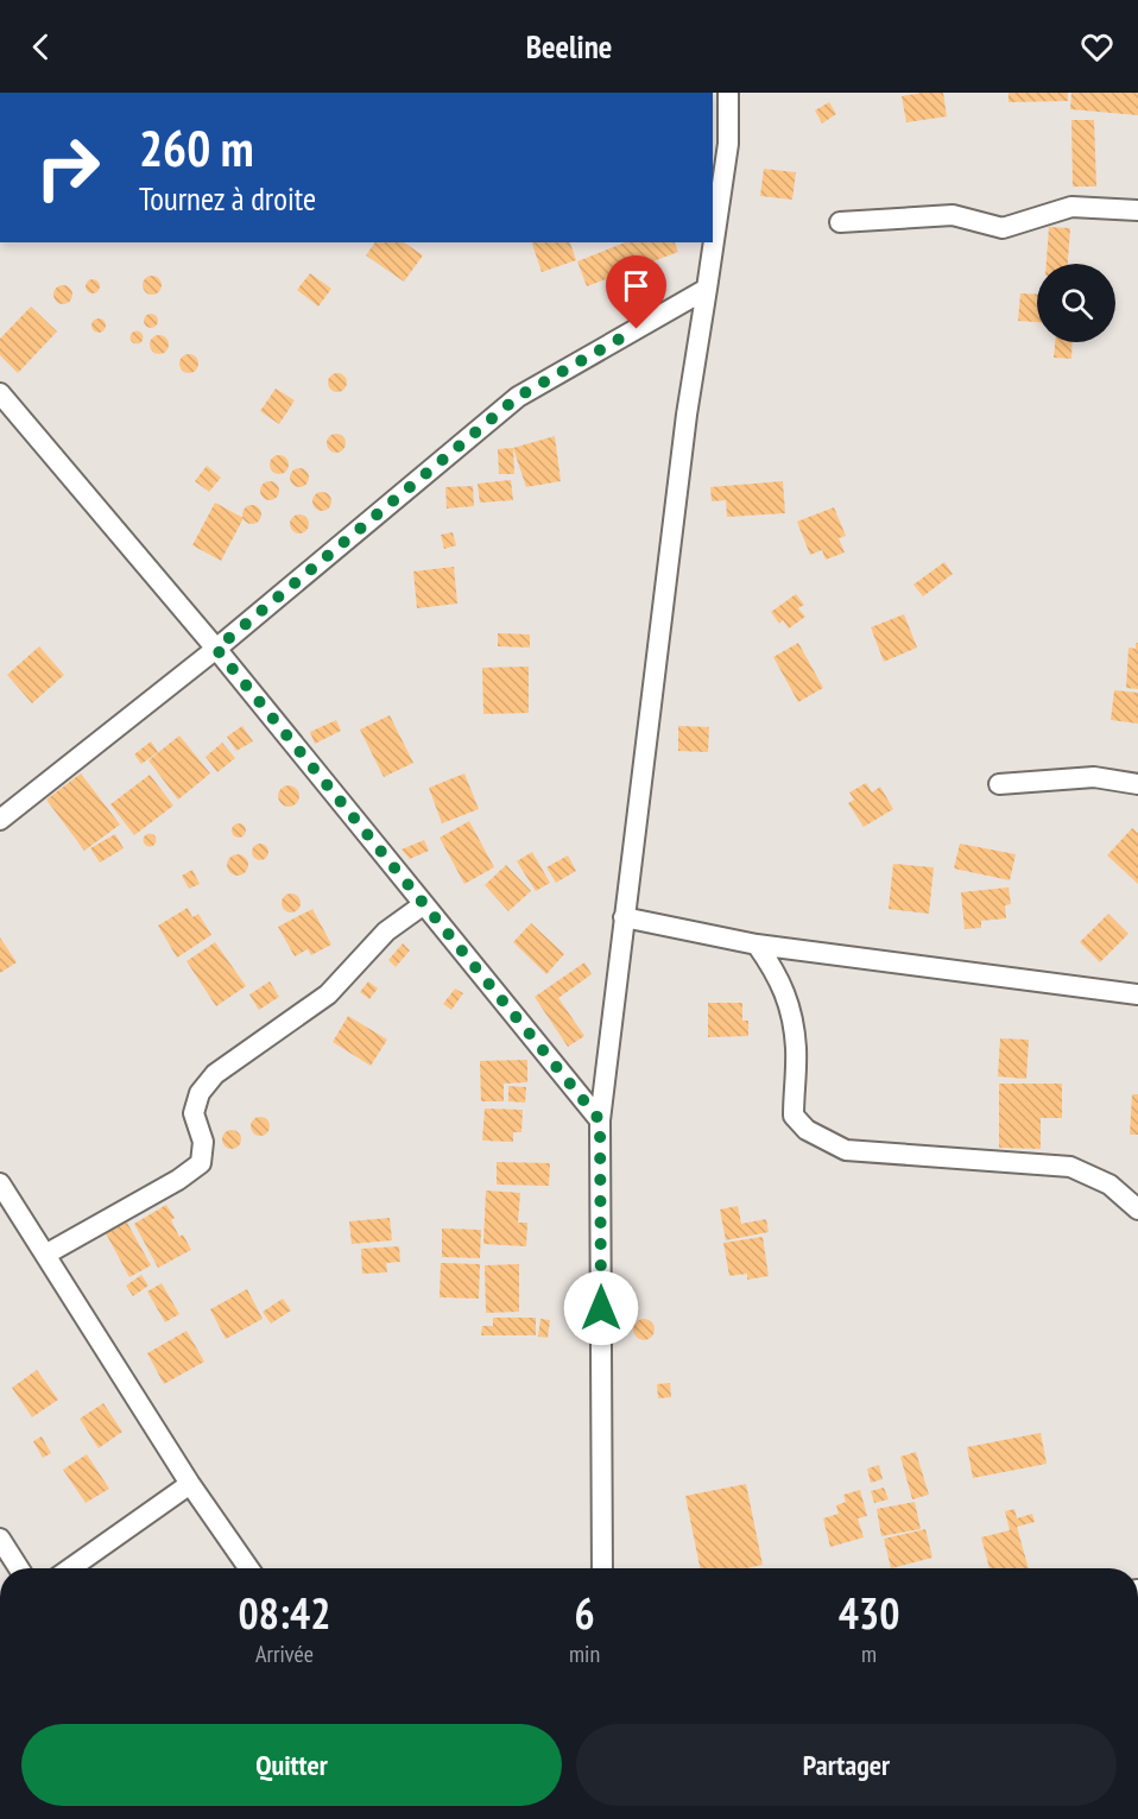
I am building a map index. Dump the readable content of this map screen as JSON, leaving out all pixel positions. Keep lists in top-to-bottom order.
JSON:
{
  "page": {
    "header": "Beeline",
    "turn": ["260 m", "Tournez à droite"],
    "eta": [
      "08:42",
      "Arrivée",
      "6",
      "min",
      "430",
      "m"
    ],
    "buttons": ["Quitter", "Partager"]
  }
}
